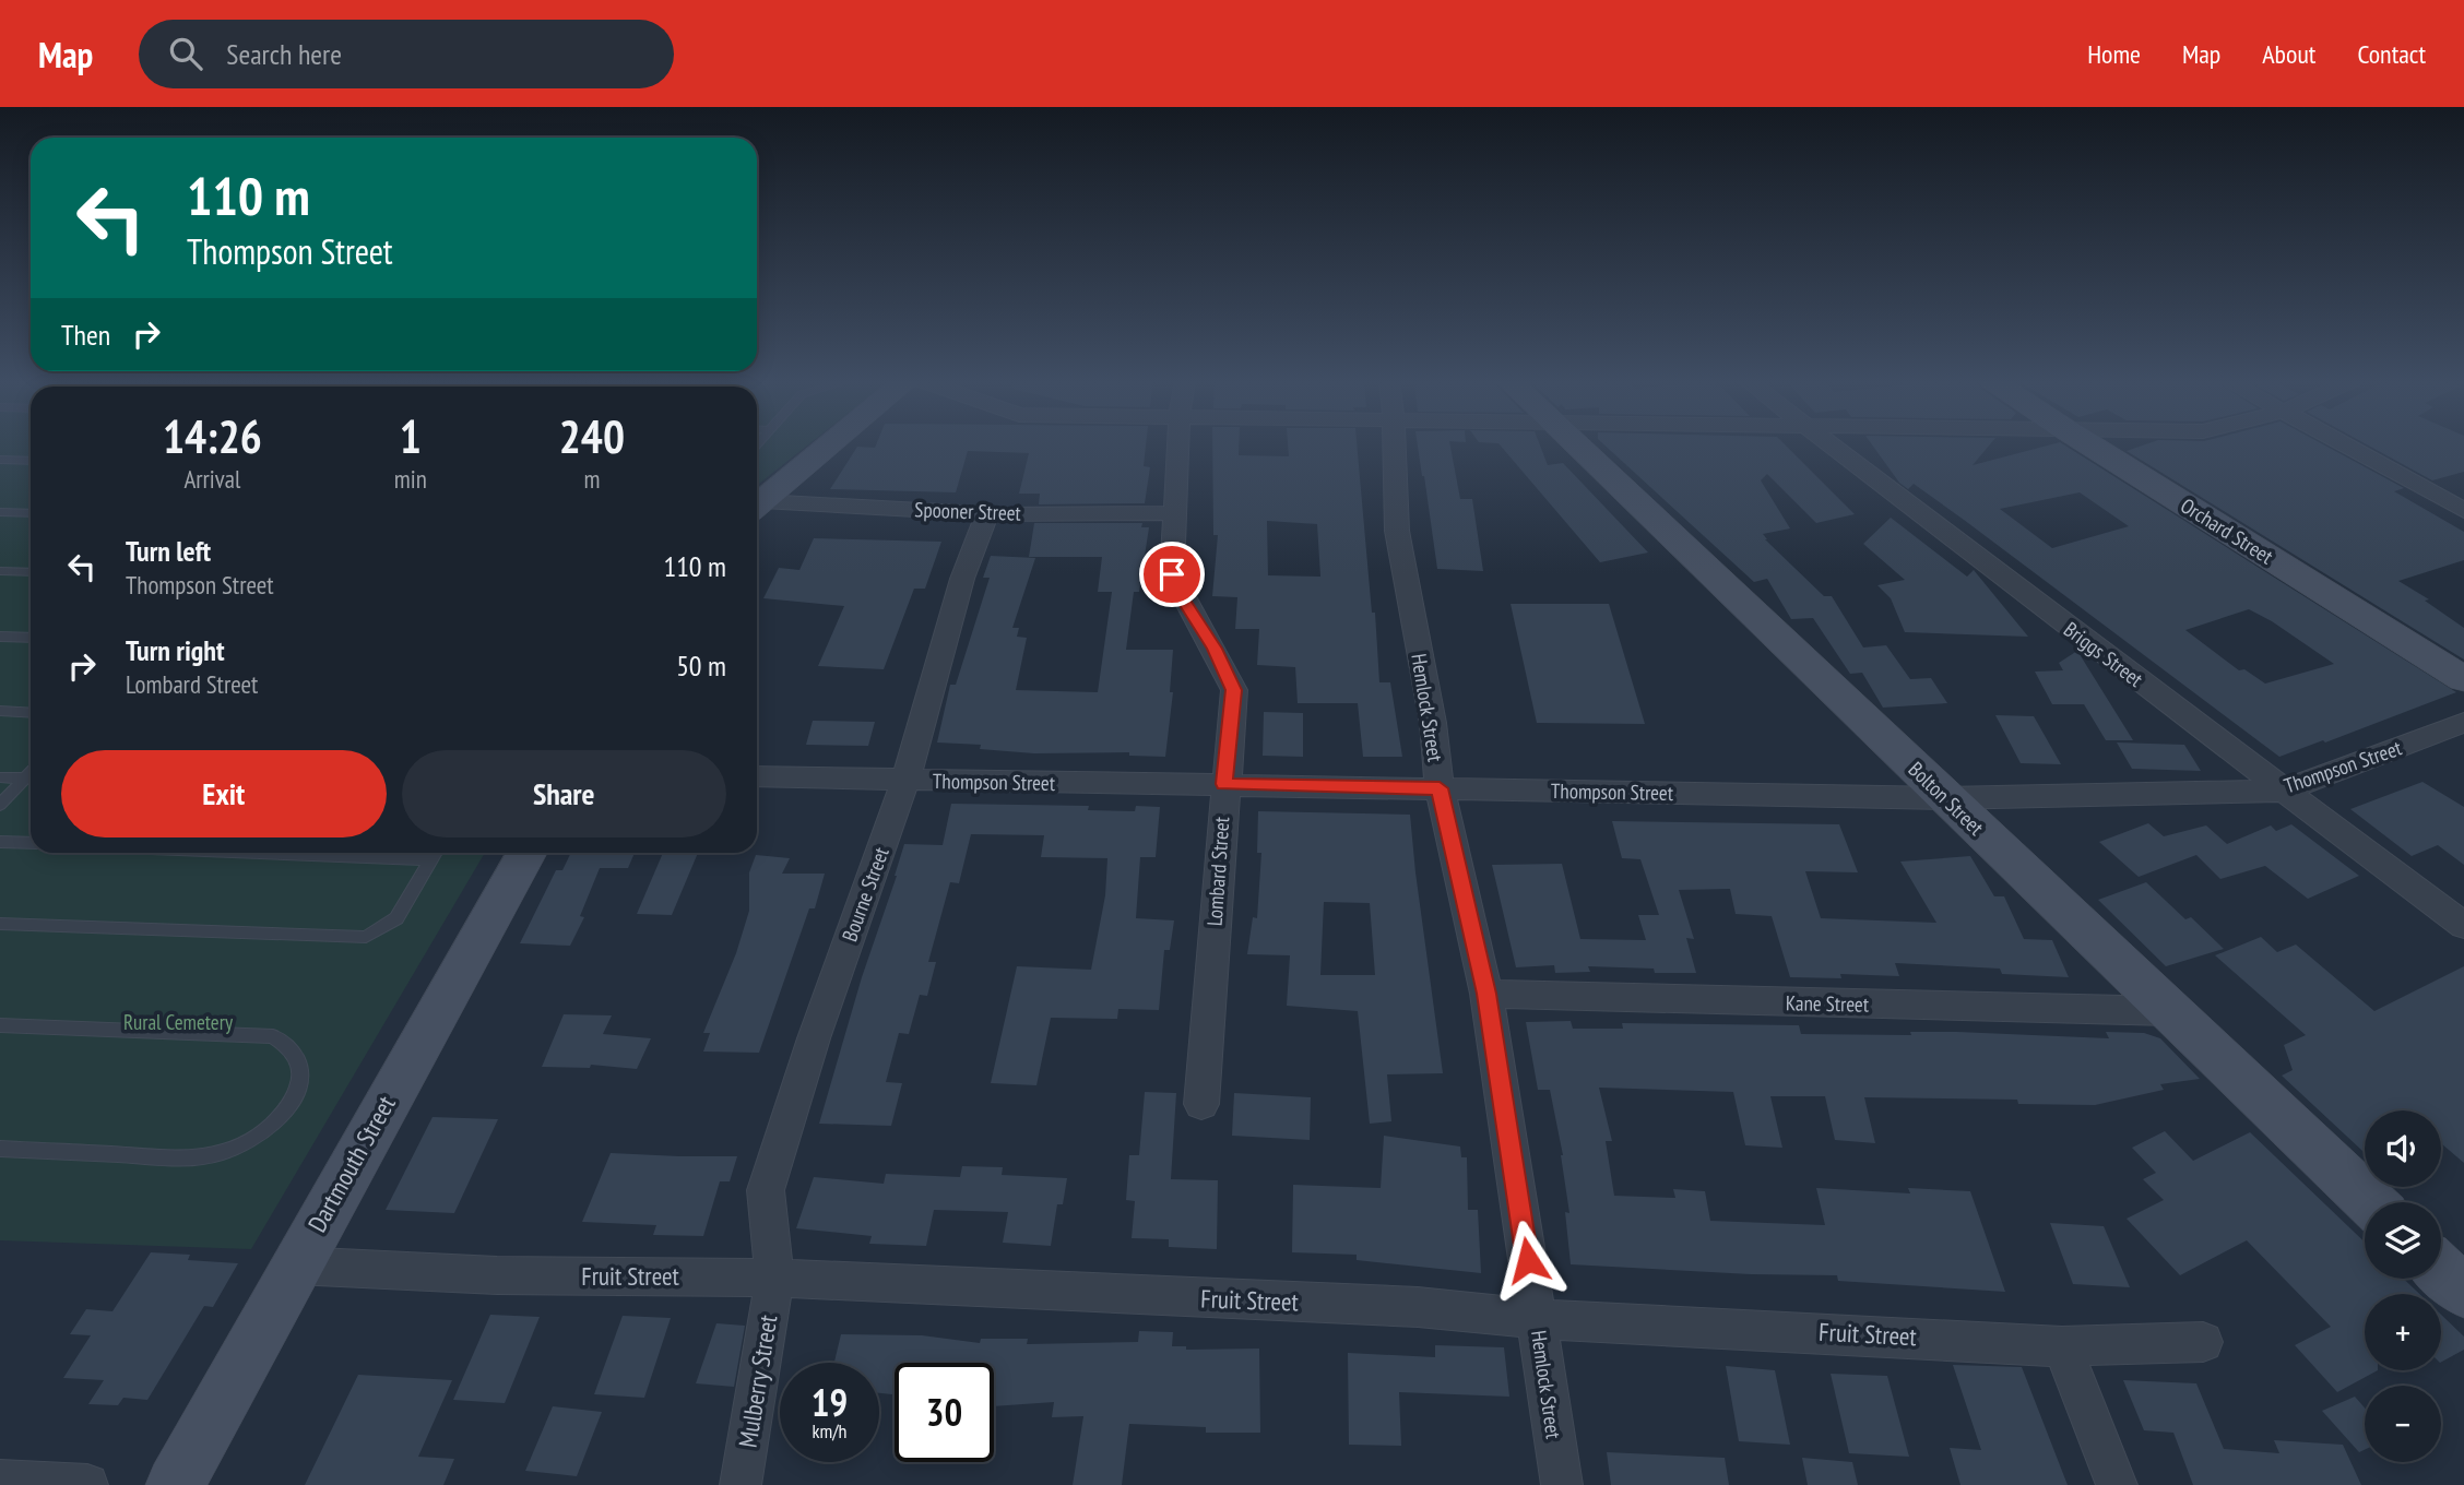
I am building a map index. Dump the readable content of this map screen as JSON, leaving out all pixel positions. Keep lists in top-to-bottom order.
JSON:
{
  "streets": {
    "street": [
      "Spooner Street",
      "Orchard Street",
      "Briggs Street",
      "Hemlock Street",
      "Thompson Street",
      "Bolton Street",
      "Lombard Street",
      "Bourne Street",
      "Kane Street",
      "Dartmouth Street",
      "Fruit Street",
      "Mulberry Street"
    ]
  },
  "crossings": [
    ["Spooner Street", "Lombard Street"],
    ["Spooner Street", "Bourne Street"],
    ["Briggs Street", "Thompson Street"],
    ["Hemlock Street", "Thompson Street"],
    ["Hemlock Street", "Kane Street"],
    ["Hemlock Street", "Fruit Street"],
    ["Thompson Street", "Bolton Street"],
    ["Thompson Street", "Lombard Street"],
    ["Thompson Street", "Bourne Street"],
    ["Bolton Street", "Kane Street"],
    ["Bourne Street", "Fruit Street"],
    ["Bourne Street", "Mulberry Street"],
    ["Dartmouth Street", "Fruit Street"],
    ["Fruit Street", "Mulberry Street"]
  ],
  "parks": ["Rural Cemetery"],
  "page": {
    "header": "Map",
    "search": "Search here",
    "nav": [
      "Home",
      "Map",
      "About",
      "Contact"
    ],
    "turn": ["110 m", "Thompson Street"],
    "then": "Then",
    "eta": [
      "14:26",
      "Arrival",
      "1",
      "min",
      "240",
      "m"
    ],
    "list": [
      {
        "name": "Turn left",
        "note": "Thompson Street",
        "value": "110 m"
      },
      {
        "name": "Turn right",
        "note": "Lombard Street",
        "value": "50 m"
      }
    ],
    "buttons": ["Exit", "Share"],
    "map_buttons": ["+", "−"],
    "speed": "19 km/h",
    "limit": "30"
  }
}
